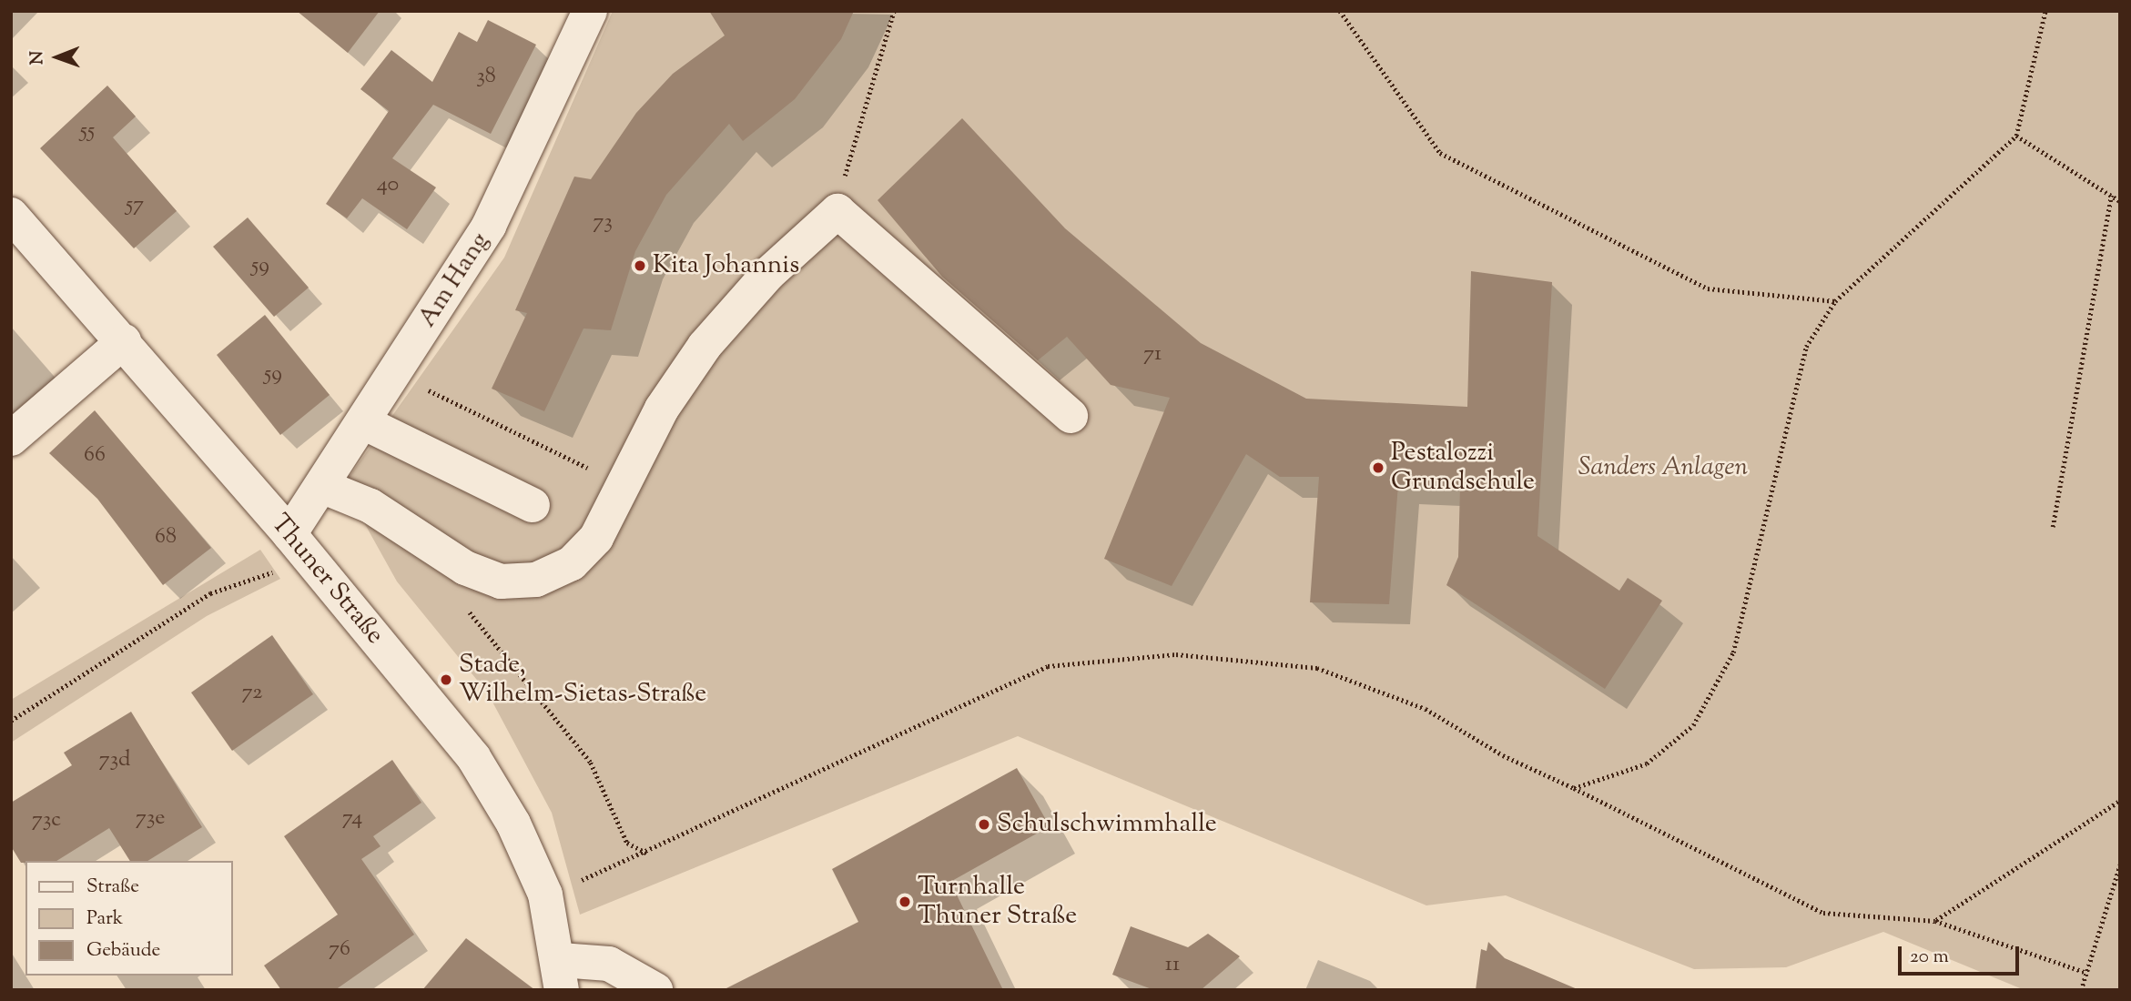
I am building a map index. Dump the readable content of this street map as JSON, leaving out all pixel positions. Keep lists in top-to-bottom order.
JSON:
{
  "streets": {
    "street": ["Am Hang", "Thuner Straße"]
  },
  "crossings": [
    ["Am Hang", "Thuner Straße"]
  ],
  "parks": ["Sanders Anlagen"],
  "places": [
    "Kita Johannis",
    "Pestalozzi Grundschule",
    "Stade, Wilhelm-Sietas-Straße",
    "Schulschwimmhalle",
    "Turnhalle Thuner Straße"
  ],
  "house_numbers": [
    "38",
    "55",
    "40",
    "57",
    "73",
    "59",
    "71",
    "59",
    "66",
    "68",
    "72",
    "73d",
    "73e",
    "74",
    "73c",
    "76",
    "11"
  ],
  "legend": ["Straße", "Park", "Gebäude"],
  "scale_bar": "20 m",
  "north": "left"
}
